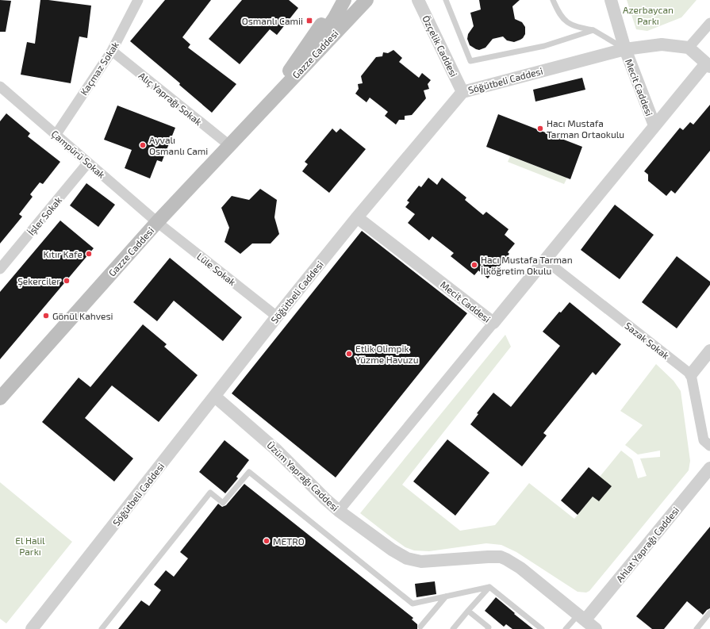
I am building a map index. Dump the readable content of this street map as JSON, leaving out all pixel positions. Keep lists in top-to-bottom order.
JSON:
{
  "streets": {
    "main road": ["Gazze Caddesi"],
    "street": [
      "Özçelik Caddesi",
      "Kaçmaz Sokak",
      "Söğütbeli Caddesi",
      "Mecit Caddesi",
      "Alıç Yaprağı Sokak",
      "Çampürü Sokak",
      "İşler Sokak",
      "Lüle Sokak",
      "Sazak Sokak",
      "Üzüm Yaprağı Caddesi",
      "Ahlat Yaprağı Caddesi"
    ]
  },
  "crossings": [
    ["Özçelik Caddesi", "Söğütbeli Caddesi"],
    ["Gazze Caddesi", "Alıç Yaprağı Sokak"],
    ["Gazze Caddesi", "Çampürü Sokak"],
    ["Gazze Caddesi", "Lüle Sokak"],
    ["Kaçmaz Sokak", "Alıç Yaprağı Sokak"],
    ["Kaçmaz Sokak", "Çampürü Sokak"],
    ["Söğütbeli Caddesi", "Mecit Caddesi"],
    ["Söğütbeli Caddesi", "Lüle Sokak"],
    ["Söğütbeli Caddesi", "Üzüm Yaprağı Caddesi"],
    ["Mecit Caddesi", "Sazak Sokak"],
    ["Çampürü Sokak", "İşler Sokak"],
    ["Çampürü Sokak", "Lüle Sokak"],
    ["Üzüm Yaprağı Caddesi", "Ahlat Yaprağı Caddesi"]
  ],
  "parks": ["Azerbaycan Parkı", "El Halil Parkı"],
  "places": {
    "transit": ["Osmanlı Camii"],
    "other": [
      "Hacı Mustafa Tarman Ortaokulu",
      "Ayvalı Osmanlı Cami",
      "Kıtır Kafe",
      "Hacı Mustafa Tarman İlköğretim Okulu",
      "Şekerciler",
      "Gönül Kahvesi",
      "Etlik Olimpik Yüzme Havuzu",
      "METRO"
    ]
  }
}
